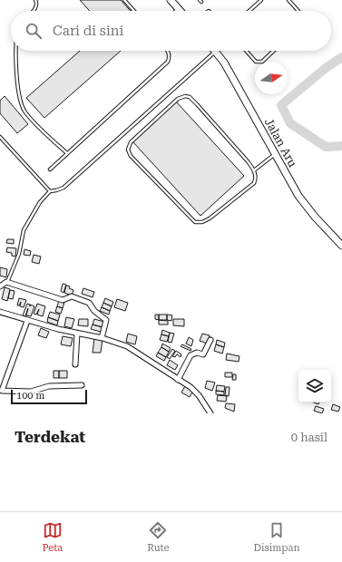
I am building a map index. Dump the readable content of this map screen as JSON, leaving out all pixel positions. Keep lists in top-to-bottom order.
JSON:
{
  "streets": {
    "street": ["Jalan Aru"]
  },
  "scale_bar": "100 m",
  "north": "right",
  "page": {
    "search": "Cari di sini",
    "scale": "100 m",
    "heading": ["Terdekat", "0 hasil"],
    "nav": ["Peta", "Rute", "Disimpan"]
  }
}
